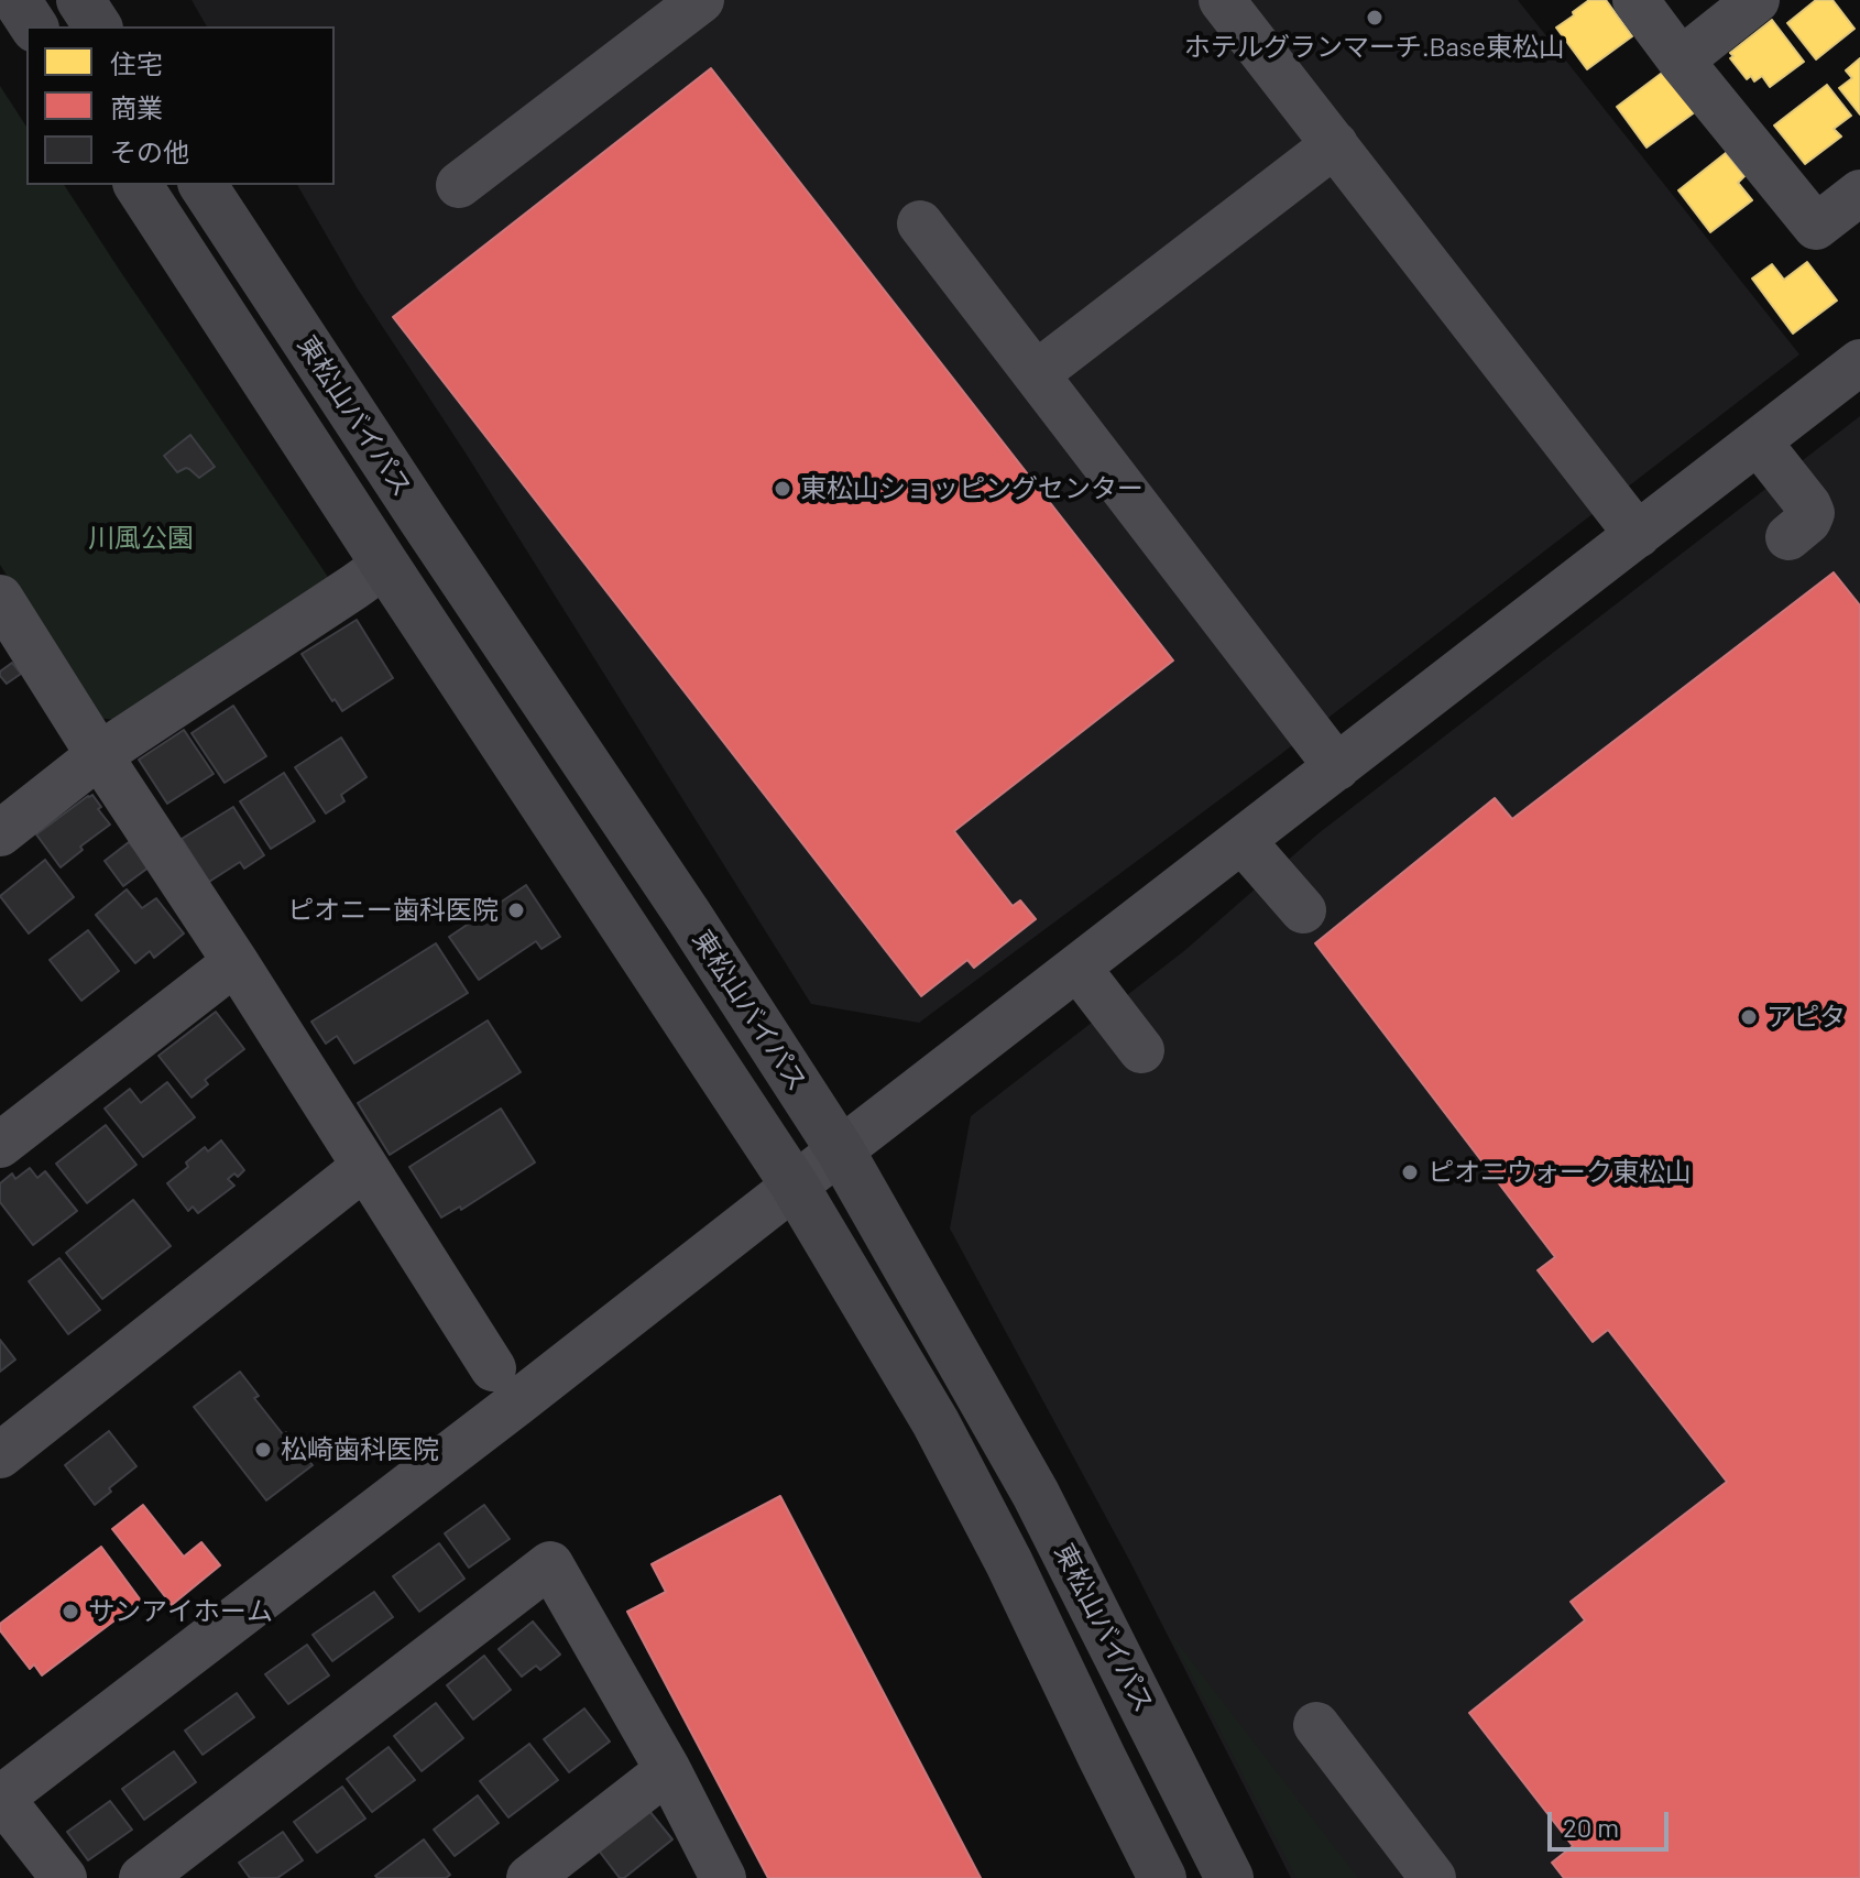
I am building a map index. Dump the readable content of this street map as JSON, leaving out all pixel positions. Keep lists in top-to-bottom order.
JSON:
{
  "streets": {
    "highway": ["東松山バイパス"]
  },
  "parks": ["川風公園"],
  "places": [
    "ホテルグランマーチ.Base東松山",
    "東松山ショッピングセンター",
    "ピオニー歯科医院",
    "アピタ",
    "ピオニウォーク東松山",
    "松崎歯科医院",
    "サンアイホーム"
  ],
  "legend": ["住宅", "商業", "その他"],
  "scale_bar": "20 m"
}
